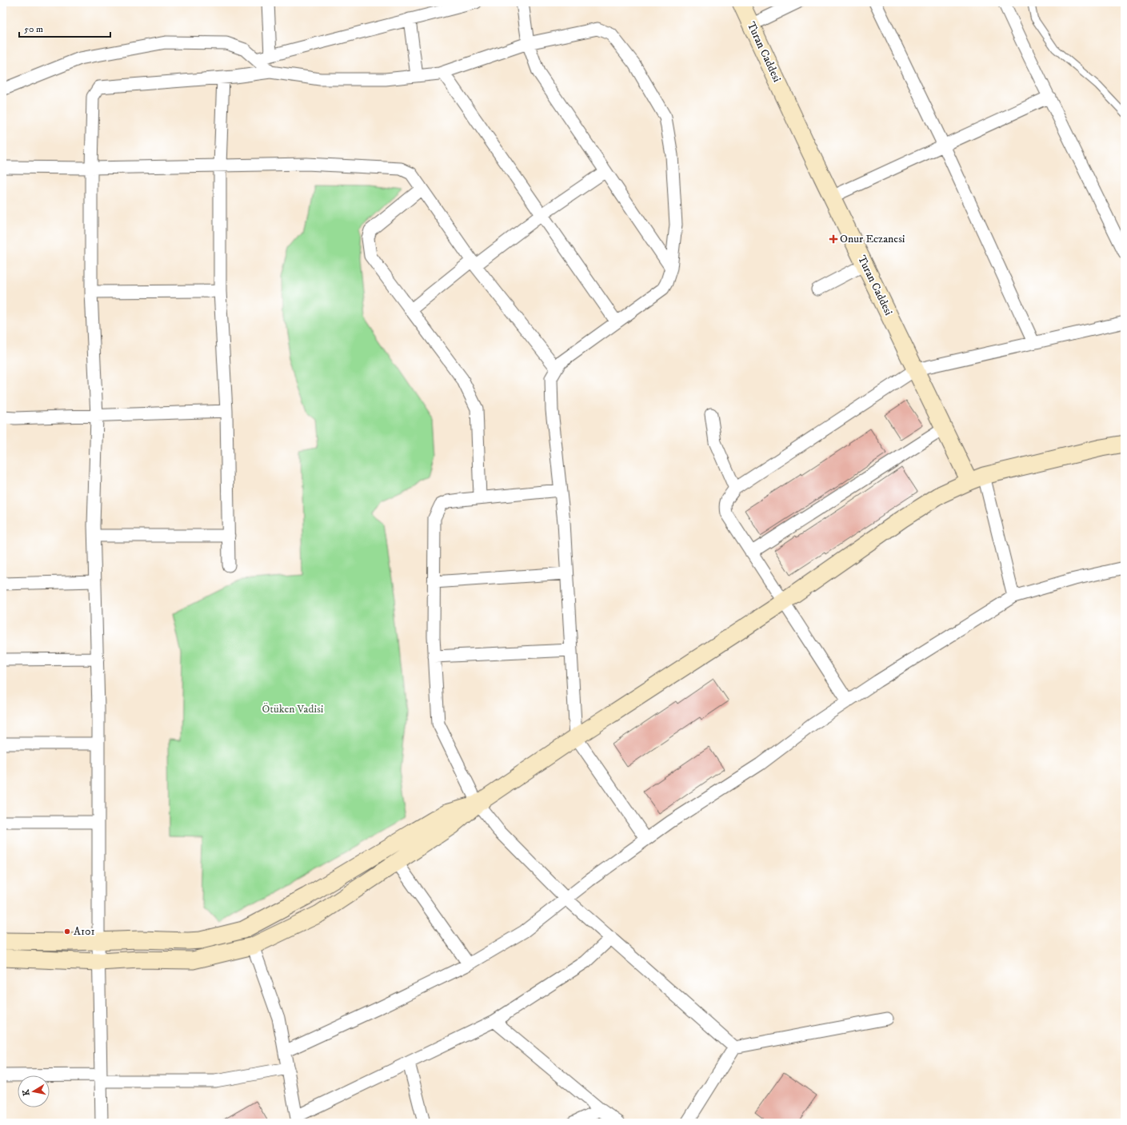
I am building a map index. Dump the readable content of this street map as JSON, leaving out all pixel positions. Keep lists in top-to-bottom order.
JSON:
{
  "streets": {
    "street": ["Turan Caddesi"]
  },
  "parks": ["Ötüken Vadisi"],
  "places": {
    "health": ["Onur Eczanesi"],
    "other": ["A101"]
  },
  "scale_bar": "50 m",
  "north": "left"
}
